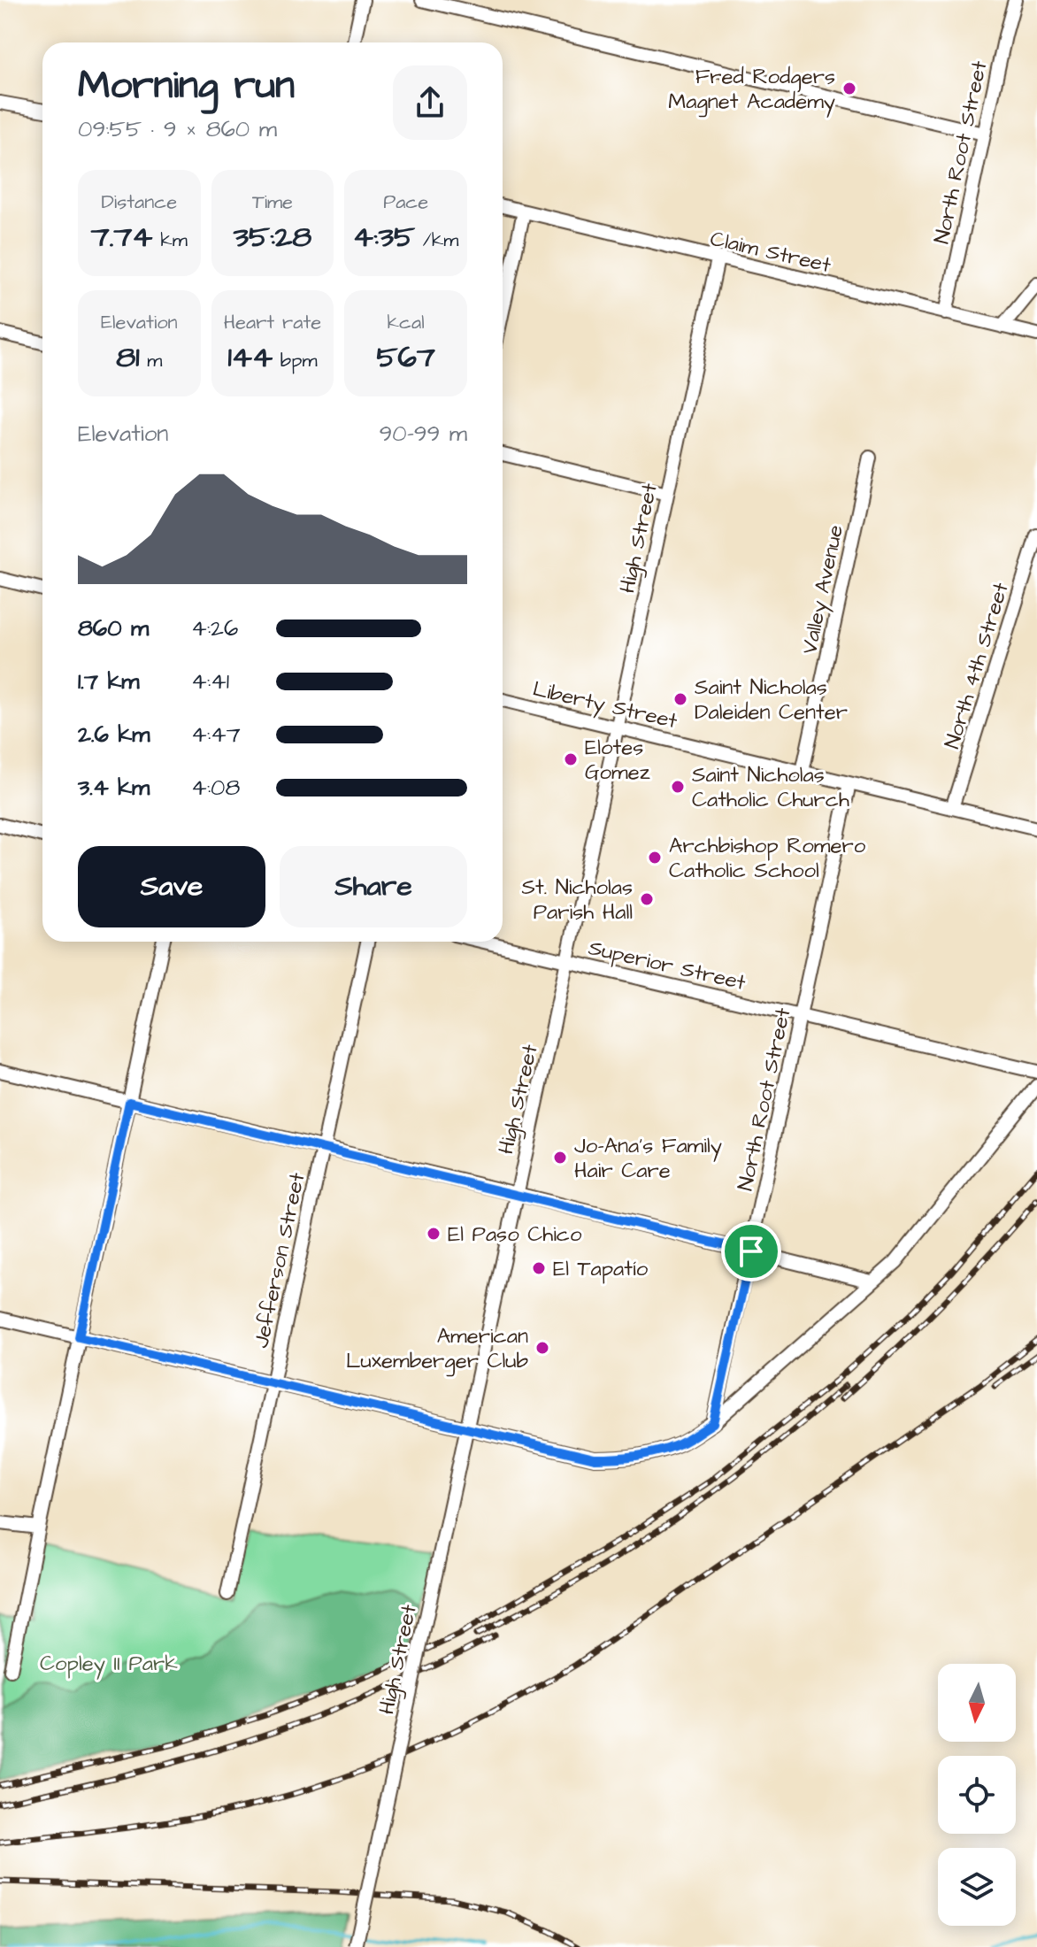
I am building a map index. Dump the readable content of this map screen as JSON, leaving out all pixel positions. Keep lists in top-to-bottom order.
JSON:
{
  "streets": {
    "street": [
      "North Root Street",
      "Claim Street",
      "High Street",
      "Valley Avenue",
      "North 4th Street",
      "Liberty Street",
      "Superior Street",
      "Jefferson Street"
    ]
  },
  "crossings": [
    ["North Root Street", "Claim Street"],
    ["North Root Street", "Liberty Street"],
    ["North Root Street", "Superior Street"],
    ["Claim Street", "High Street"],
    ["High Street", "Liberty Street"],
    ["High Street", "Superior Street"],
    ["Valley Avenue", "Liberty Street"],
    ["North 4th Street", "Liberty Street"]
  ],
  "parks": ["Copley II Park"],
  "places": [
    "Fred Rodgers Magnet Academy",
    "Saint Nicholas Daleiden Center",
    "Elotes Gomez",
    "Saint Nicholas Catholic Church",
    "Archbishop Romero Catholic School",
    "St. Nicholas Parish Hall",
    "Jo-Ana's Family Hair Care",
    "El Paso Chico",
    "El Tapatío",
    "American Luxemberger Club"
  ],
  "north": "bottom",
  "page": {
    "heading": ["Morning run", "09:55 · 9 × 860 m"],
    "stats": [
      ["Distance", "7.74 km"],
      ["Time", "35:28"],
      ["Pace", "4:35 /km"],
      ["Elevation", "81 m"],
      ["Heart rate", "144 bpm"],
      ["kcal", "567"]
    ],
    "chart": ["Elevation", "90–99 m"],
    "list": [
      {
        "name": "860 m",
        "note": "4:26"
      },
      {
        "name": "1.7 km",
        "note": "4:41"
      },
      {
        "name": "2.6 km",
        "note": "4:47"
      },
      {
        "name": "3.4 km",
        "note": "4:08"
      }
    ],
    "buttons": ["Save", "Share"]
  }
}
